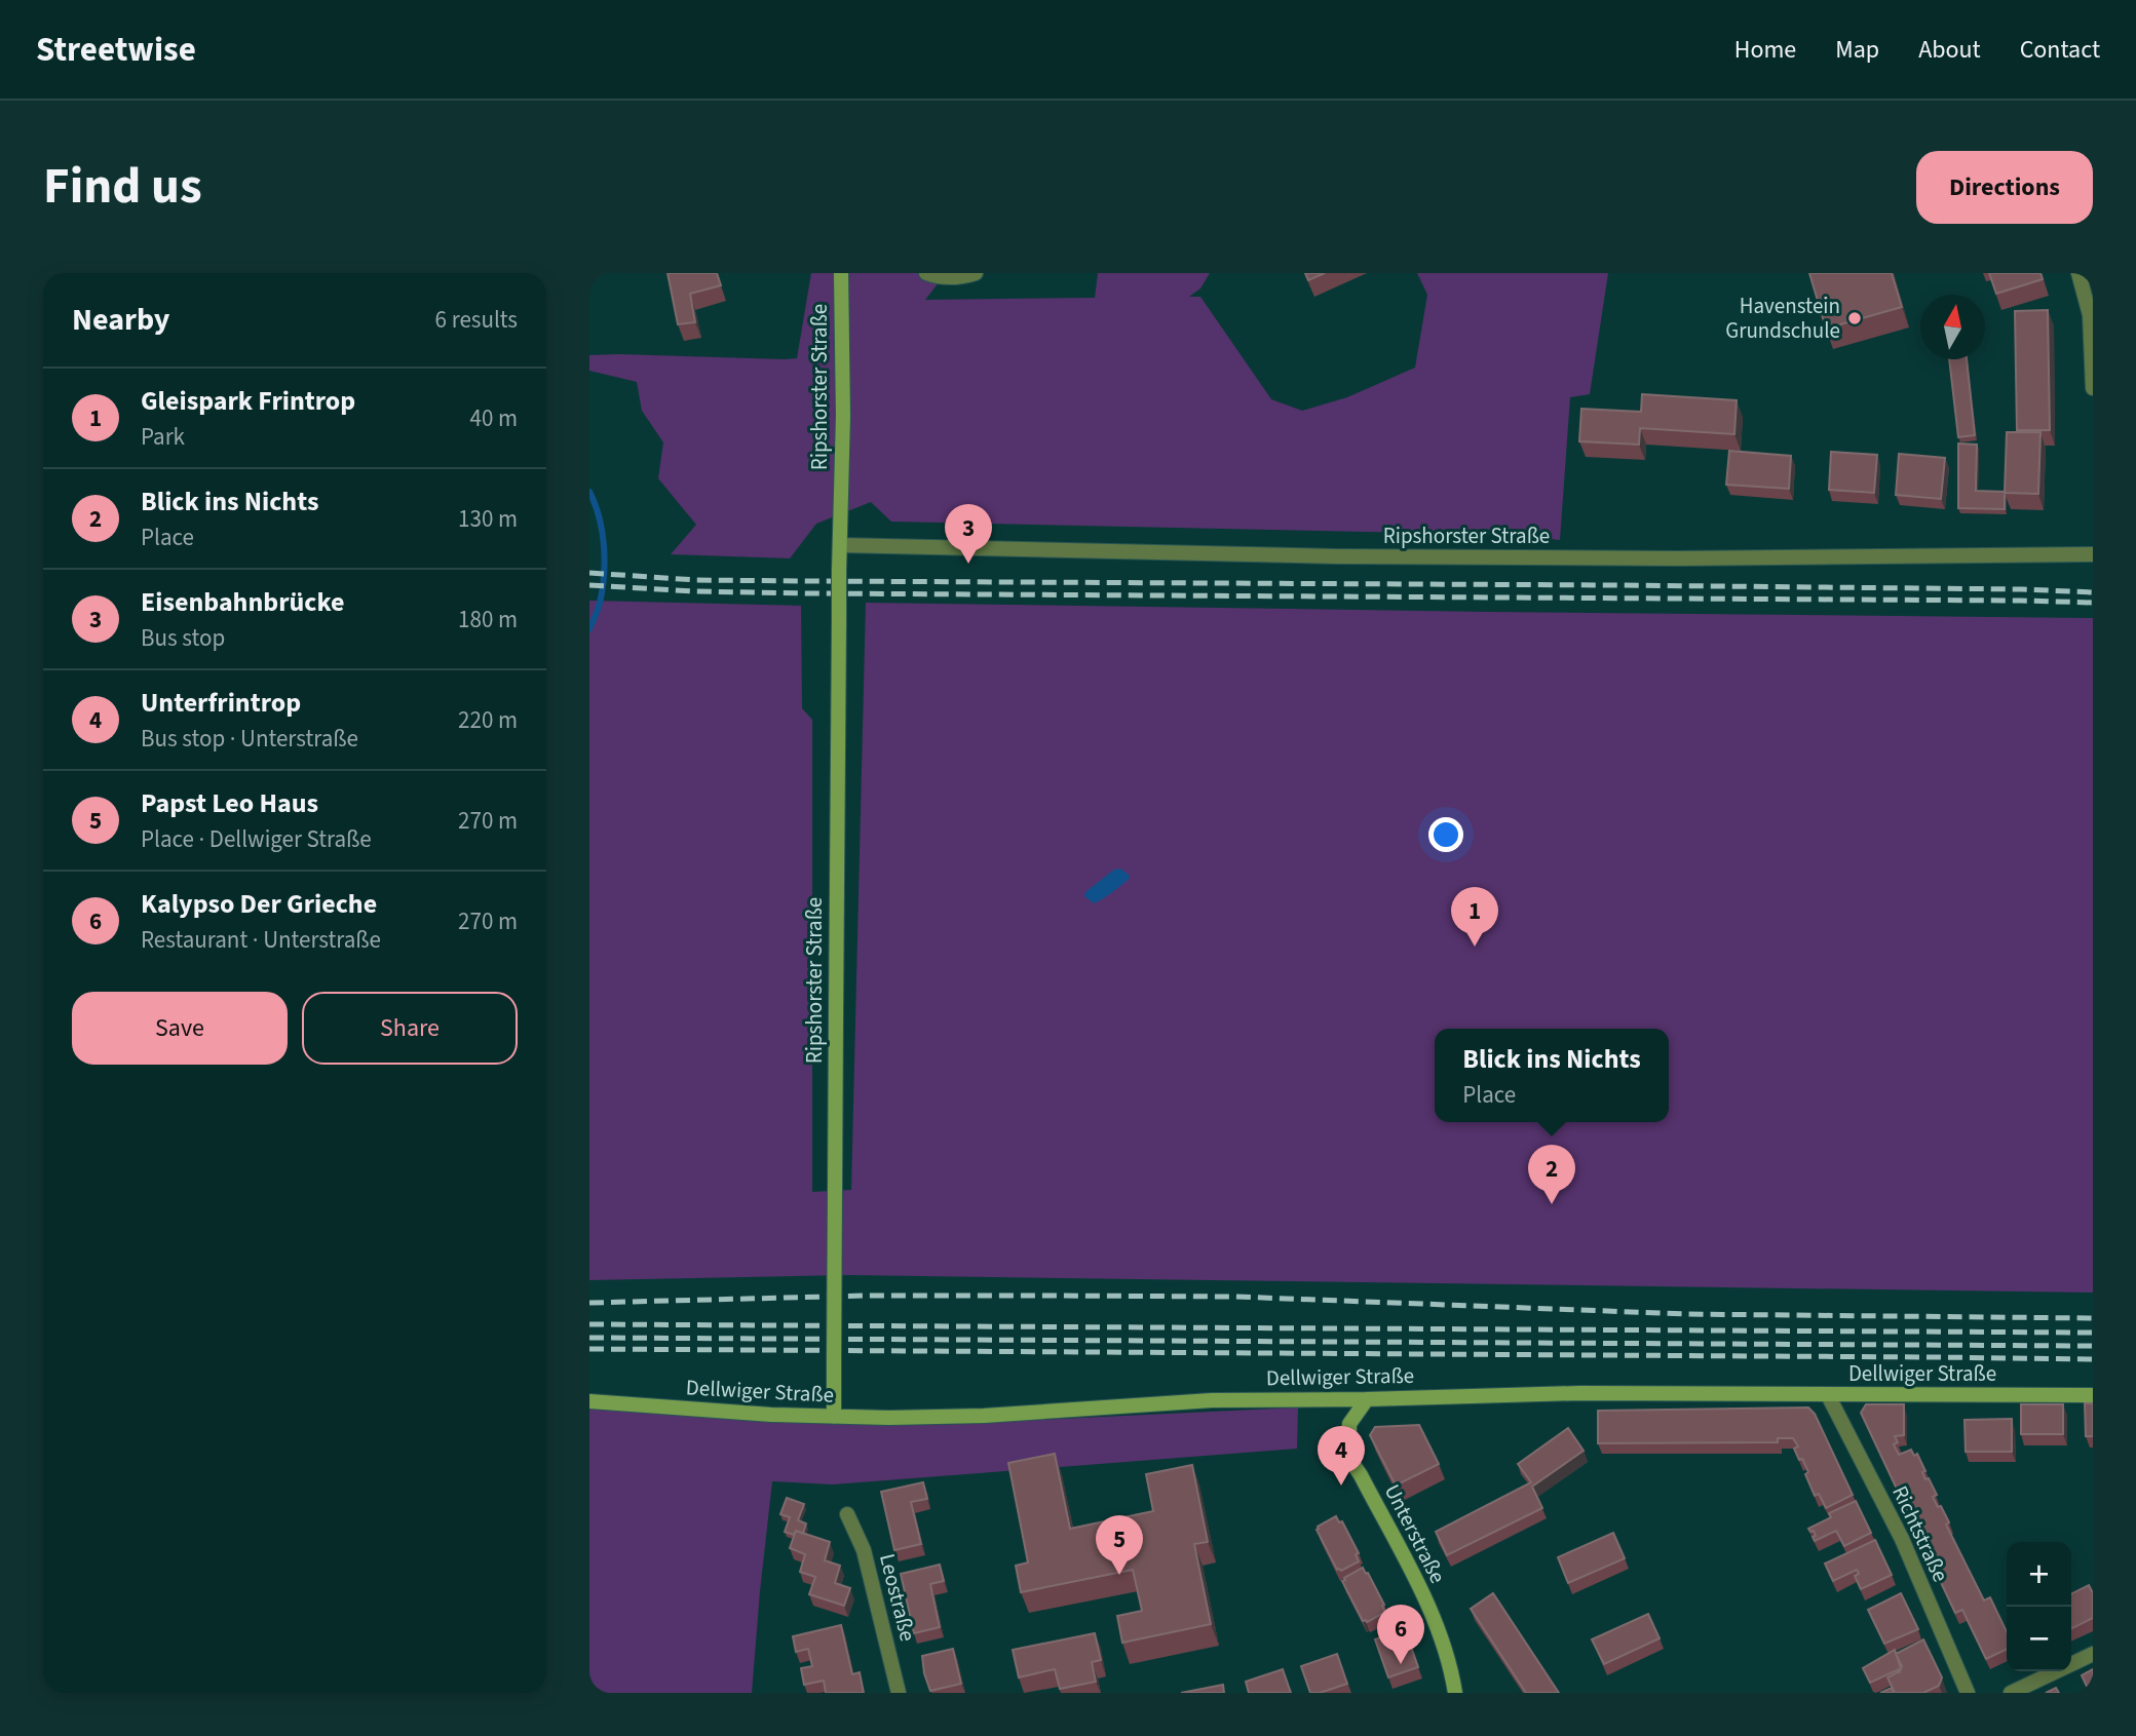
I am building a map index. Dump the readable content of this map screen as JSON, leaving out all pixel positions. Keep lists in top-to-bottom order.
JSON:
{
  "streets": {
    "main road": ["Ripshorster Straße", "Dellwiger Straße", "Unterstraße"],
    "street": ["Richtstraße", "Leostraße"]
  },
  "crossings": [
    ["Ripshorster Straße", "Dellwiger Straße"],
    ["Dellwiger Straße", "Unterstraße"],
    ["Dellwiger Straße", "Richtstraße"]
  ],
  "places": ["Havenstein Grundschule"],
  "north": "top",
  "page": {
    "header": "Streetwise",
    "nav": [
      "Home",
      "Map",
      "About",
      "Contact"
    ],
    "title": "Find us",
    "buttons": [
      "Directions",
      ["Save", "Share"]
    ],
    "heading": ["Nearby", "6 results"],
    "list": [
      {
        "mark": "1",
        "name": "Gleispark Frintrop",
        "note": "Park",
        "value": "40 m"
      },
      {
        "mark": "2",
        "name": "Blick ins Nichts",
        "note": "Place",
        "value": "130 m"
      },
      {
        "mark": "3",
        "name": "Eisenbahnbrücke",
        "note": "Bus stop",
        "value": "180 m"
      },
      {
        "mark": "4",
        "name": "Unterfrintrop",
        "note": "Bus stop · Unterstraße",
        "value": "220 m"
      },
      {
        "mark": "5",
        "name": "Papst Leo Haus",
        "note": "Place · Dellwiger Straße",
        "value": "270 m"
      },
      {
        "mark": "6",
        "name": "Kalypso Der Grieche",
        "note": "Restaurant · Unterstraße",
        "value": "270 m"
      }
    ],
    "pins": [
      "3",
      "1",
      "2",
      "4",
      "5",
      "6"
    ],
    "popup": ["Blick ins Nichts", "Place"],
    "map_buttons": ["+", "−"]
  }
}
